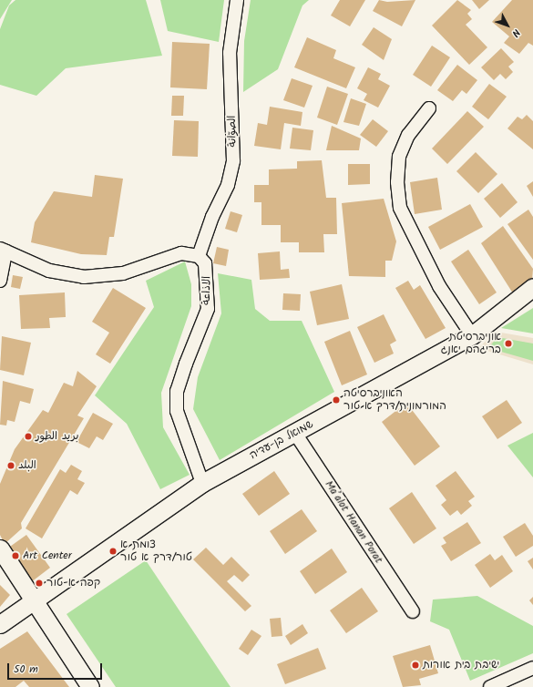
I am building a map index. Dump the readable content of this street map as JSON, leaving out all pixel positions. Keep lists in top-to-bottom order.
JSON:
{
  "streets": {
    "street": [
      "الصوّانة",
      "الاذاعة",
      "שמואל בן-עדיה",
      "Ma’alot Hanan Porat"
    ]
  },
  "crossings": [
    ["الصوّانة", "الاذاعة"],
    ["الاذاعة", "שמואל בן-עדיה"],
    ["שמואל בן-עדיה", "Ma’alot Hanan Porat"]
  ],
  "places": [
    "אוניברסיטת בריגהם יאנג",
    "האוניברסיטה המורמונית/דרך א טור",
    "بريد الطور",
    "البلد",
    "צומת א טור/דרך א טור",
    "Art Center",
    "קפה א-טור",
    "ישיבת בית אורות"
  ],
  "scale_bar": "50 m",
  "north": "bottom right"
}
